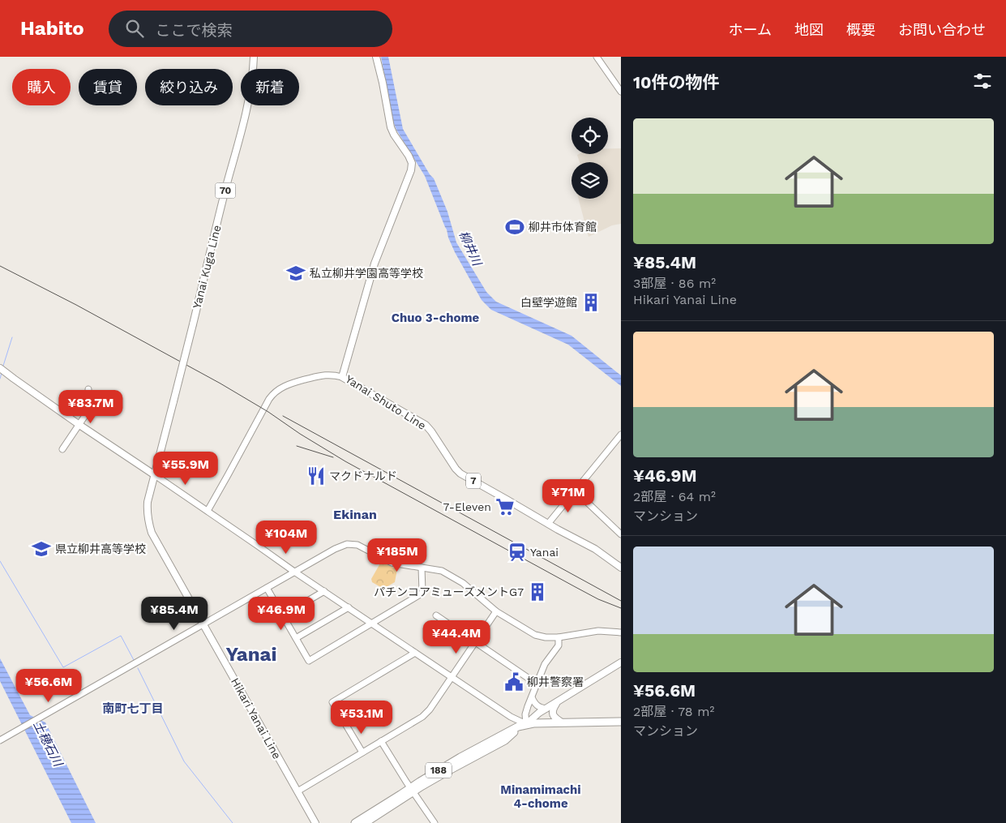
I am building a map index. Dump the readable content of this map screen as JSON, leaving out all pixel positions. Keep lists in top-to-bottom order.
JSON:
{
  "streets": {
    "highway": ["188"],
    "main road": [
      "70",
      "Yanai Kuga Line",
      "Yanai Shuto Line",
      "7",
      "Hikari Yanai Line"
    ]
  },
  "crossings": [
    ["Yanai Kuga Line", "Hikari Yanai Line"]
  ],
  "districts": [
    "Chuo 3-chome",
    "Ekinan",
    "Yanai",
    "南町七丁目",
    "Minamimachi 4-chome"
  ],
  "water": ["柳井川", "土穂石川"],
  "places": {
    "sports": ["柳井市体育館"],
    "school or university": ["私立柳井学園高等学校", "県立柳井高等学校"],
    "building": ["白壁学遊館", "パチンコアミューズメントG7"],
    "restaurant": ["マクドナルド"],
    "supermarket": ["7-Eleven"],
    "station": ["Yanai"],
    "public building": ["柳井警察署"]
  },
  "page": {
    "header": "Habito",
    "search": "ここで検索",
    "nav": [
      "ホーム",
      "地図",
      "概要",
      "お問い合わせ"
    ],
    "heading": "10件の物件",
    "chip": [
      "購入",
      "賃貸",
      "絞り込み",
      "新着"
    ],
    "list": [
      {
        "name": "¥85.4M",
        "note": "3部屋 · 86 m² · Hikari Yanai Line"
      },
      {
        "name": "¥46.9M",
        "note": "2部屋 · 64 m² · マンション"
      },
      {
        "name": "¥56.6M",
        "note": "2部屋 · 78 m² · マンション"
      }
    ],
    "price": [
      "¥83.7M",
      "¥55.9M",
      "¥71M",
      "¥104M",
      "¥185M",
      "¥85.4M",
      "¥46.9M",
      "¥44.4M",
      "¥56.6M",
      "¥53.1M"
    ]
  }
}
